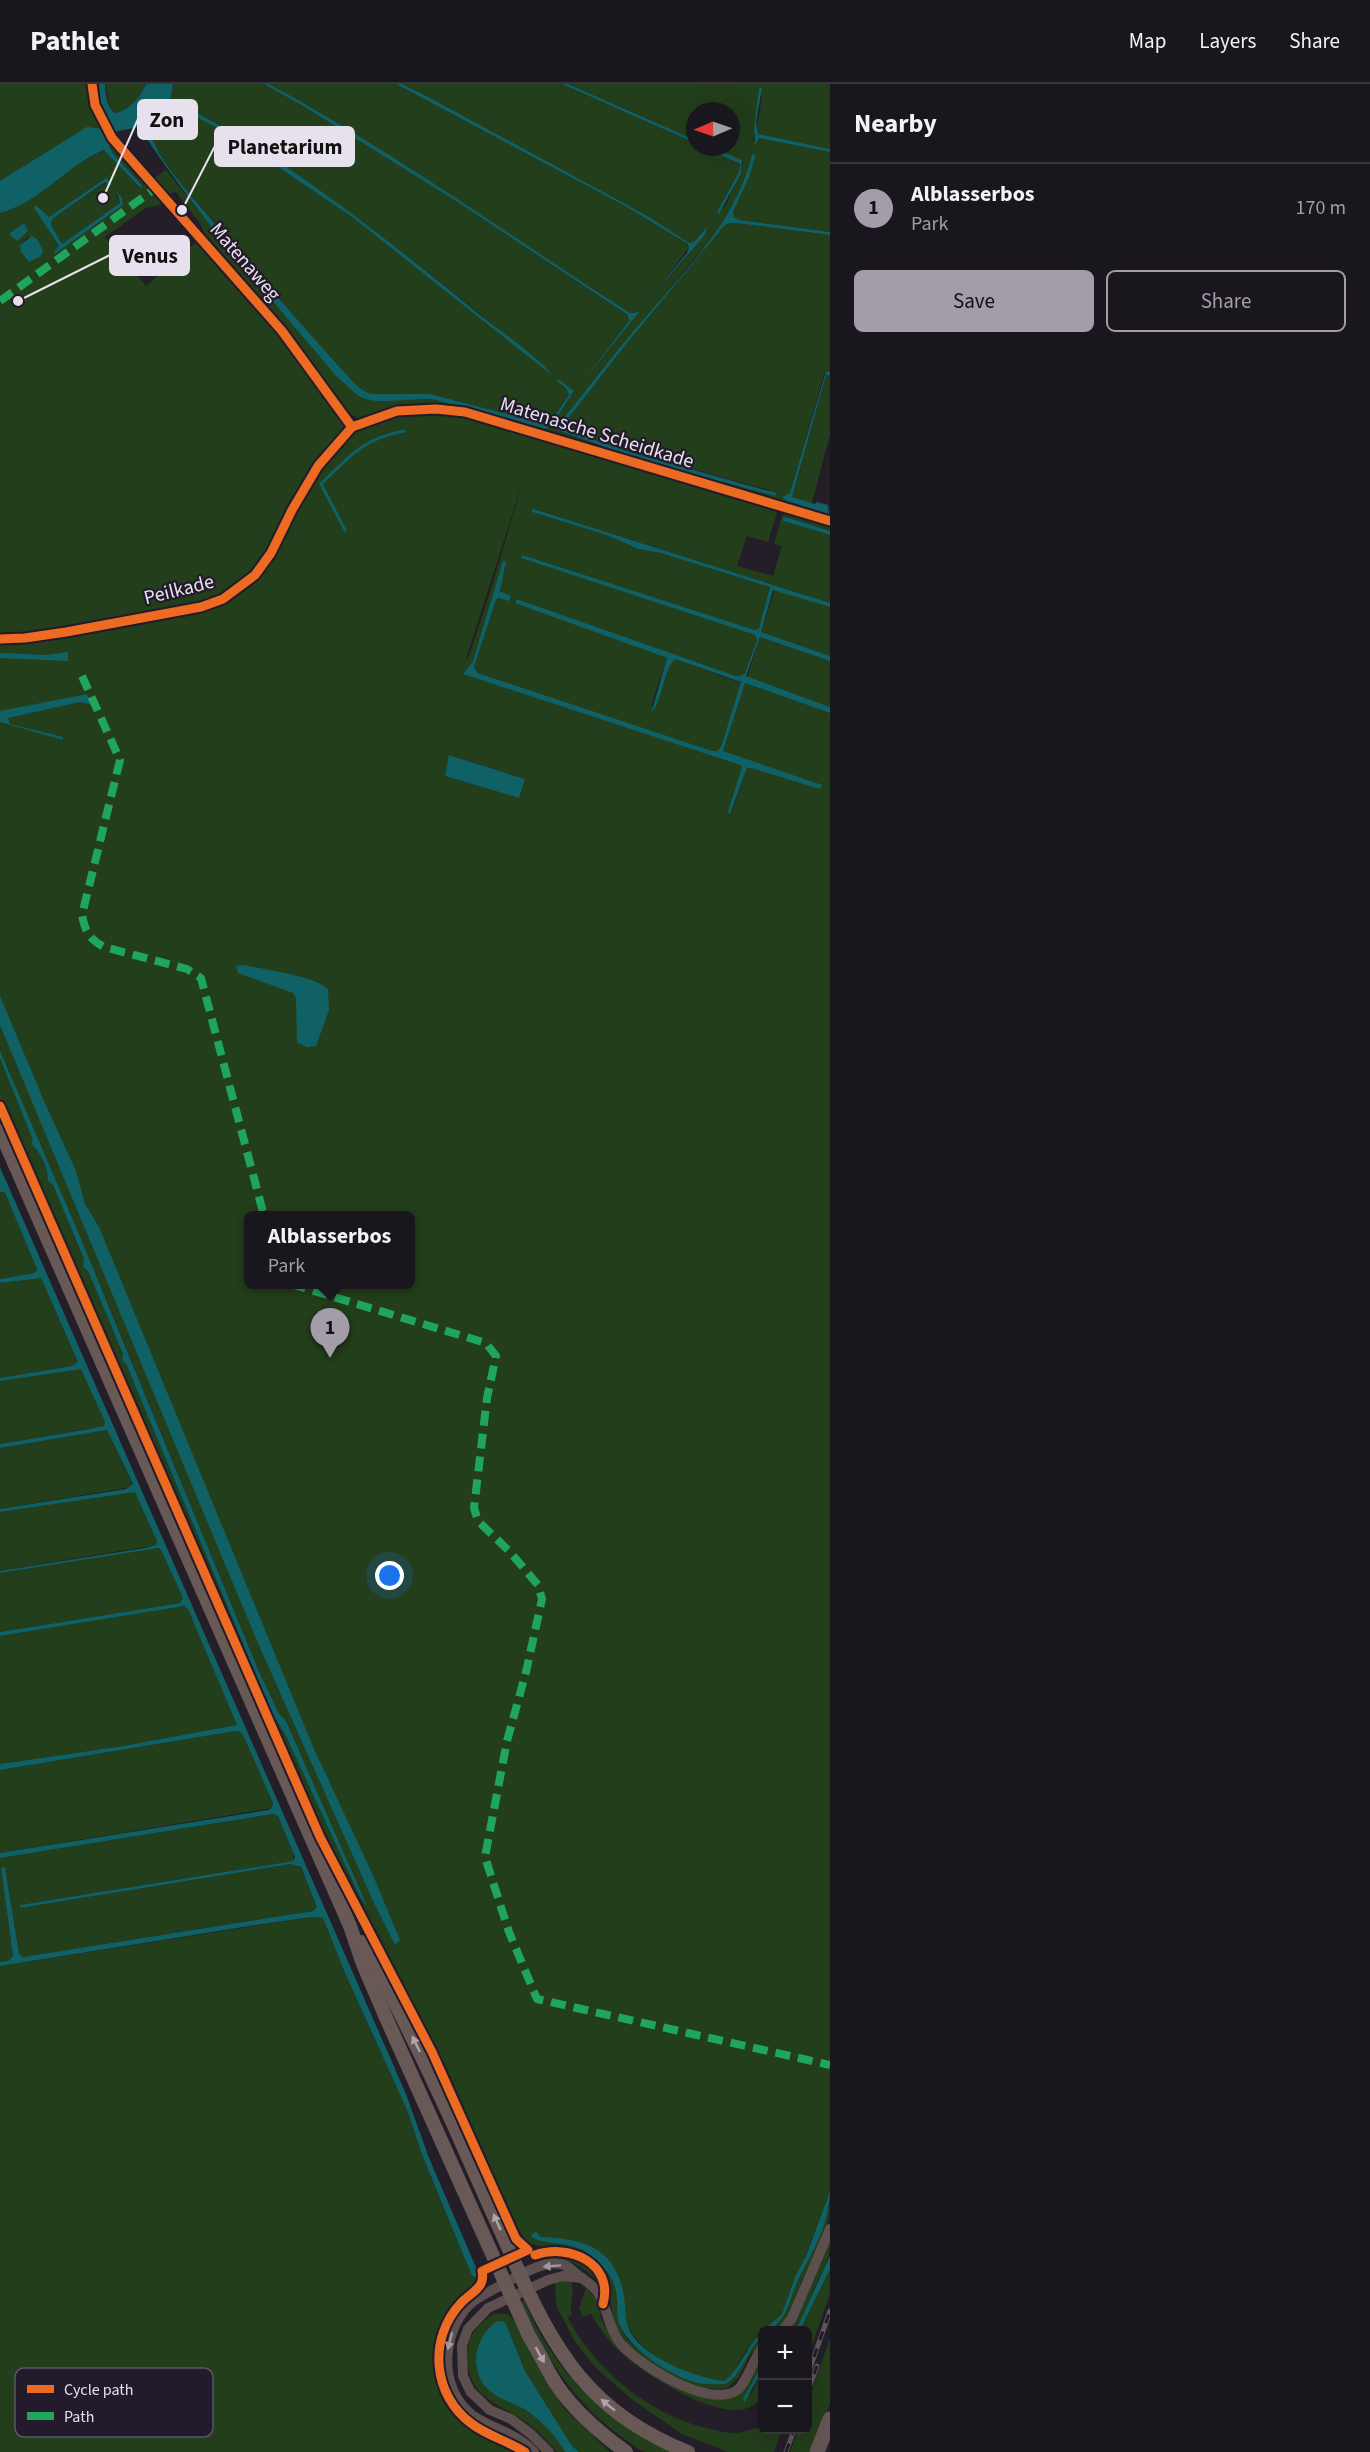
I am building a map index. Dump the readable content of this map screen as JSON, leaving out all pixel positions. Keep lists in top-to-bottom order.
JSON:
{
  "streets": {
    "street": ["Matenaweg", "Matenasche Scheidkade", "Peilkade"]
  },
  "crossings": [
    ["Matenaweg", "Matenasche Scheidkade"],
    ["Matenaweg", "Peilkade"],
    ["Matenasche Scheidkade", "Peilkade"]
  ],
  "places": ["Zon", "Planetarium", "Venus"],
  "legend": ["Cycle path", "Path"],
  "north": "left",
  "page": {
    "header": "Pathlet",
    "nav": ["Map", "Layers", "Share"],
    "heading": "Nearby",
    "list": [
      {
        "mark": "1",
        "name": "Alblasserbos",
        "note": "Park",
        "value": "170 m"
      }
    ],
    "buttons": ["Save", "Share"],
    "popup": ["Alblasserbos", "Park"],
    "pins": "1",
    "map_buttons": ["+", "−"]
  }
}
